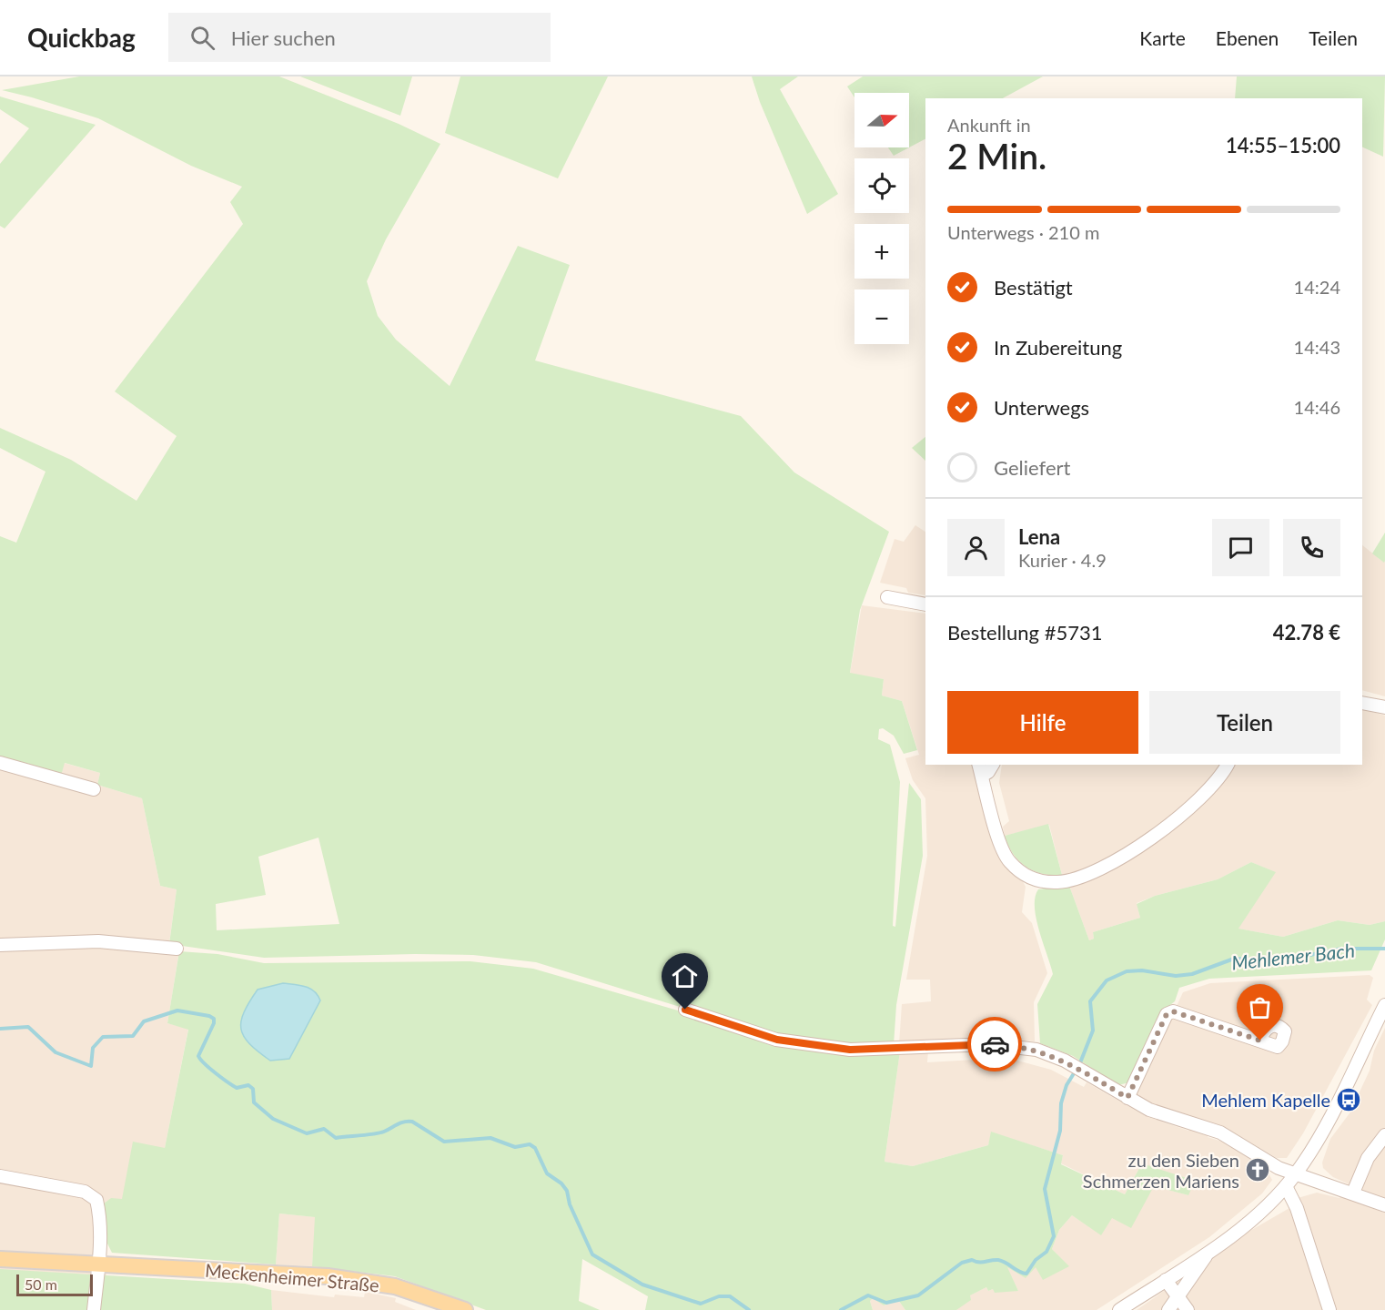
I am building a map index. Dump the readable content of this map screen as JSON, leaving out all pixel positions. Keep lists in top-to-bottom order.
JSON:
{
  "streets": {
    "main road": ["Meckenheimer Straße"]
  },
  "water": ["Mehlemer Bach"],
  "places": {
    "bus stop": ["Mehlem Kapelle"],
    "church": ["zu den Sieben Schmerzen Mariens"]
  },
  "scale_bar": "50 m",
  "north": "right",
  "page": {
    "header": "Quickbag",
    "search": "Hier suchen",
    "nav": ["Karte", "Ebenen", "Teilen"],
    "map_buttons": ["+", "−"],
    "heading": ["2 Min.", "Ankunft in", "14:55–15:00"],
    "panel": [
      "Lena",
      "Kurier · 4.9",
      "Bestellung #5731",
      "42.78 €"
    ],
    "bar": "Unterwegs · 210 m",
    "list": [
      ["Bestätigt", "14:24"],
      ["In Zubereitung", "14:43"],
      ["Unterwegs", "14:46"],
      "Geliefert"
    ],
    "buttons": ["Hilfe", "Teilen"],
    "scale": "50 m"
  }
}
